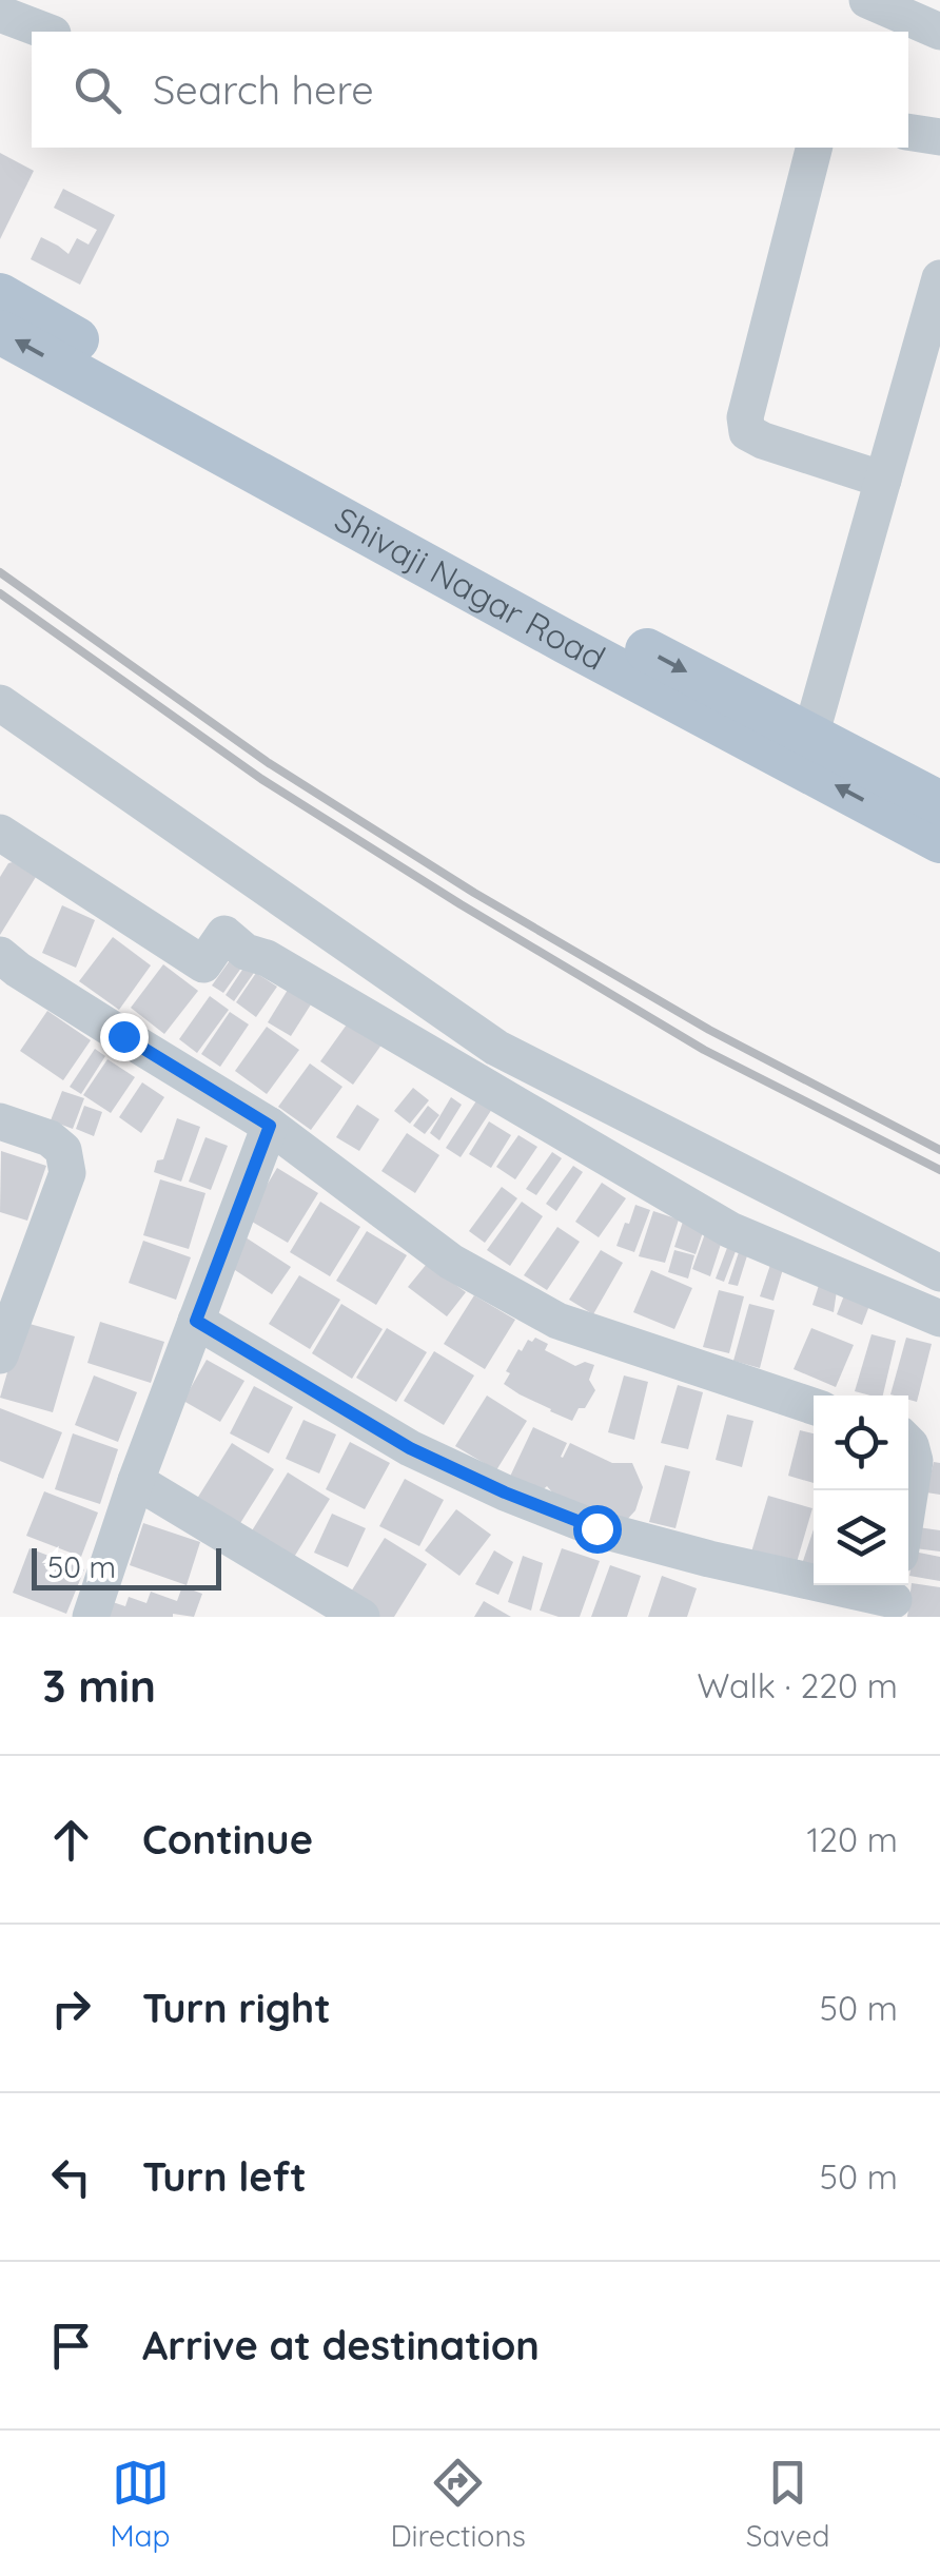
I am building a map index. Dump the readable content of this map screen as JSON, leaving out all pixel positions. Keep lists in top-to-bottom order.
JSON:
{
  "streets": {
    "main road": ["Shivaji Nagar Road"]
  },
  "scale_bar": "50 m",
  "page": {
    "search": "Search here",
    "scale": "50 m",
    "heading": ["3 min", "Walk · 220 m"],
    "list": [
      ["Continue", "120 m"],
      ["Turn right", "50 m"],
      ["Turn left", "50 m"],
      "Arrive at destination"
    ],
    "nav": ["Map", "Directions", "Saved"]
  }
}
